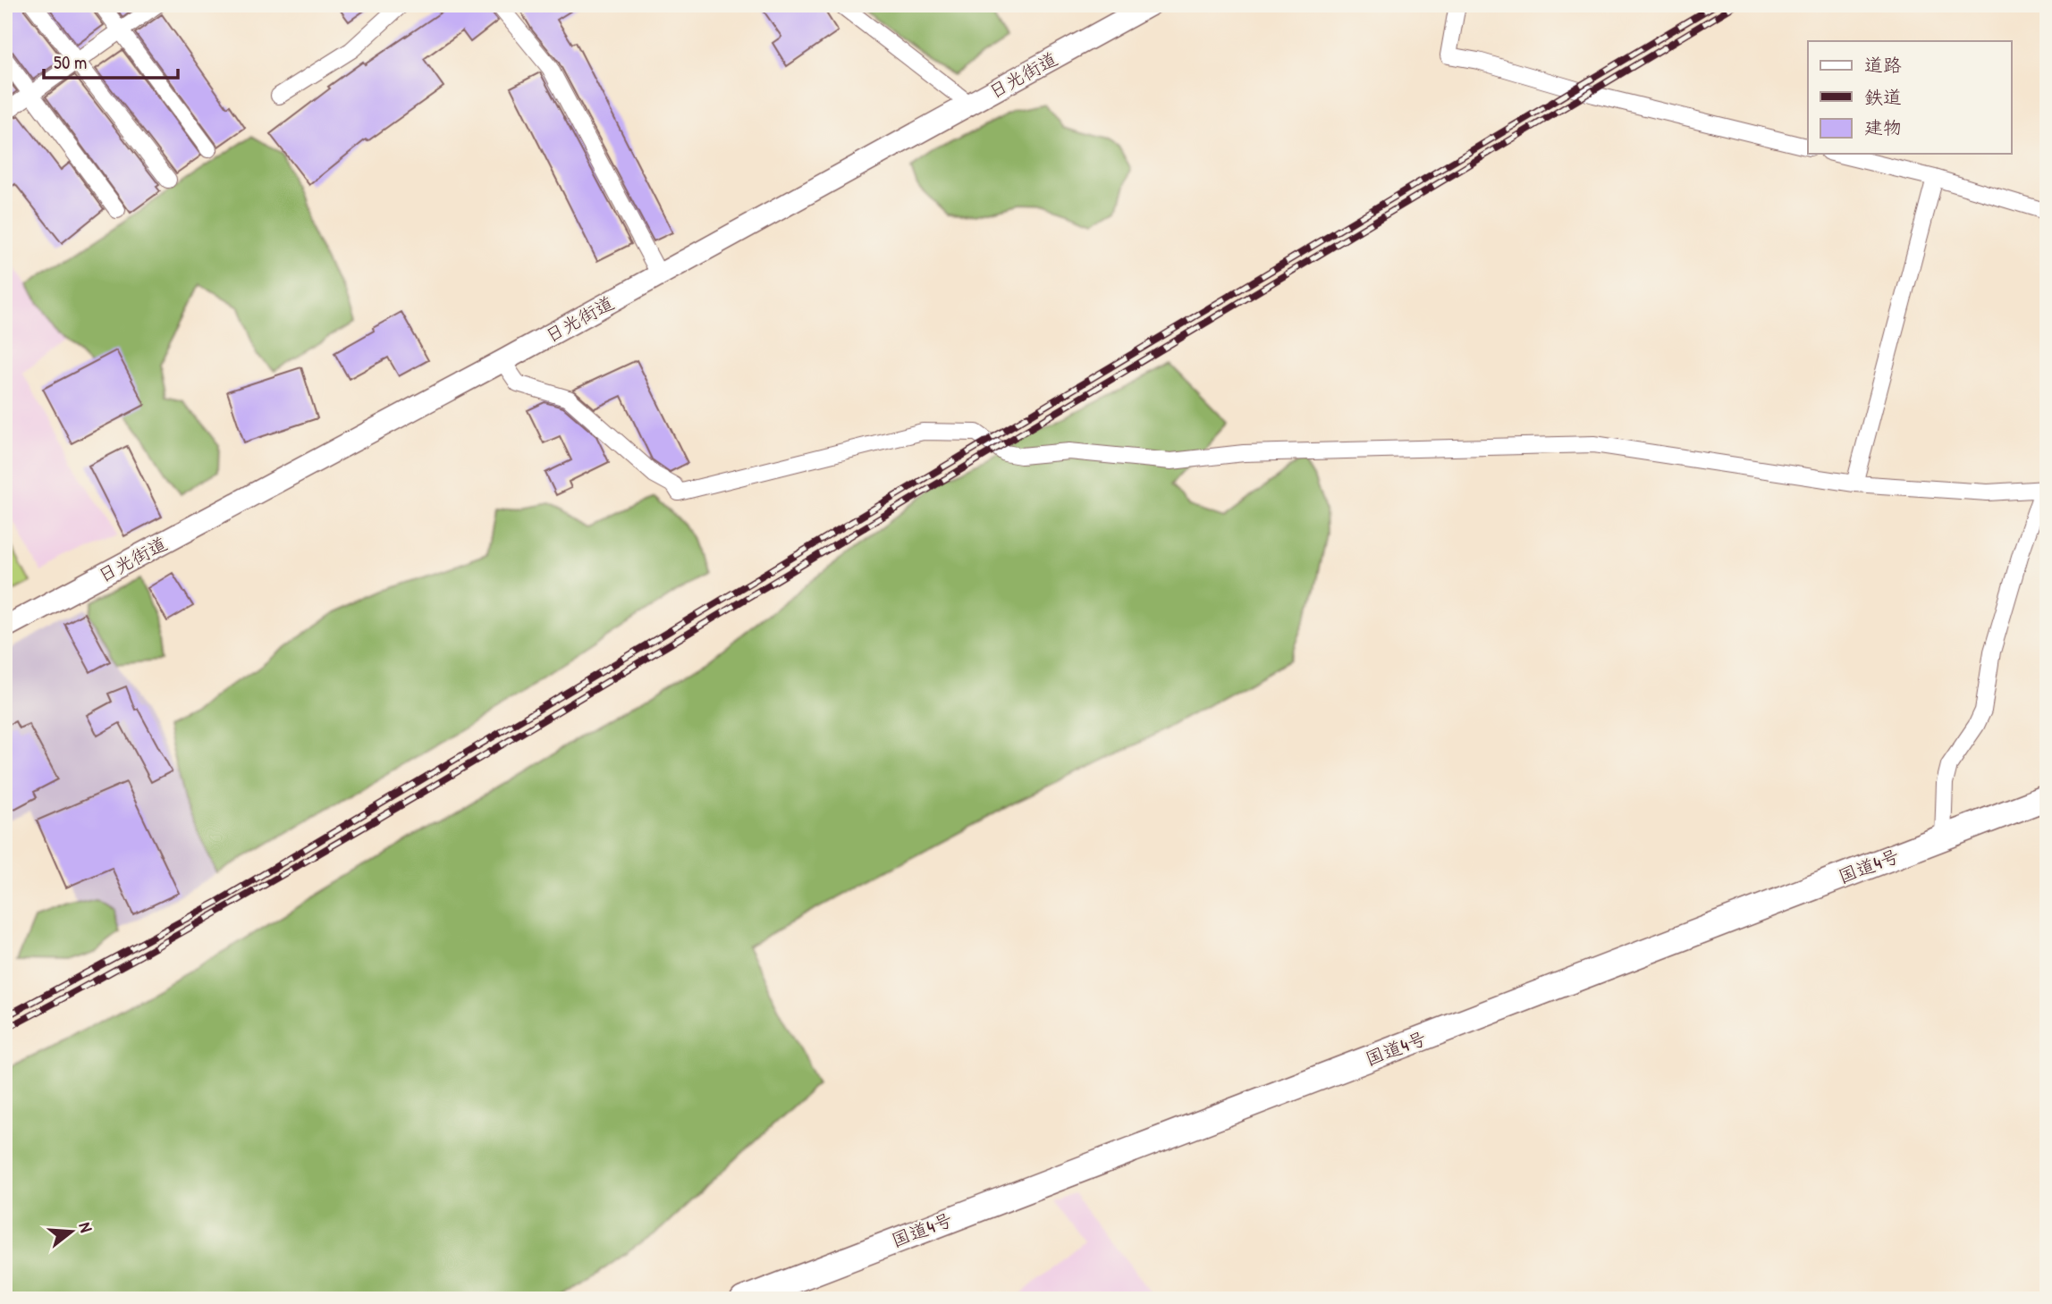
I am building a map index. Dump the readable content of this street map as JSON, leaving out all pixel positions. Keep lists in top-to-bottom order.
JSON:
{
  "streets": {
    "highway": ["国道4号"],
    "main road": ["日光街道"]
  },
  "legend": ["道路", "鉄道", "建物"],
  "scale_bar": "50 m",
  "north": "right"
}
